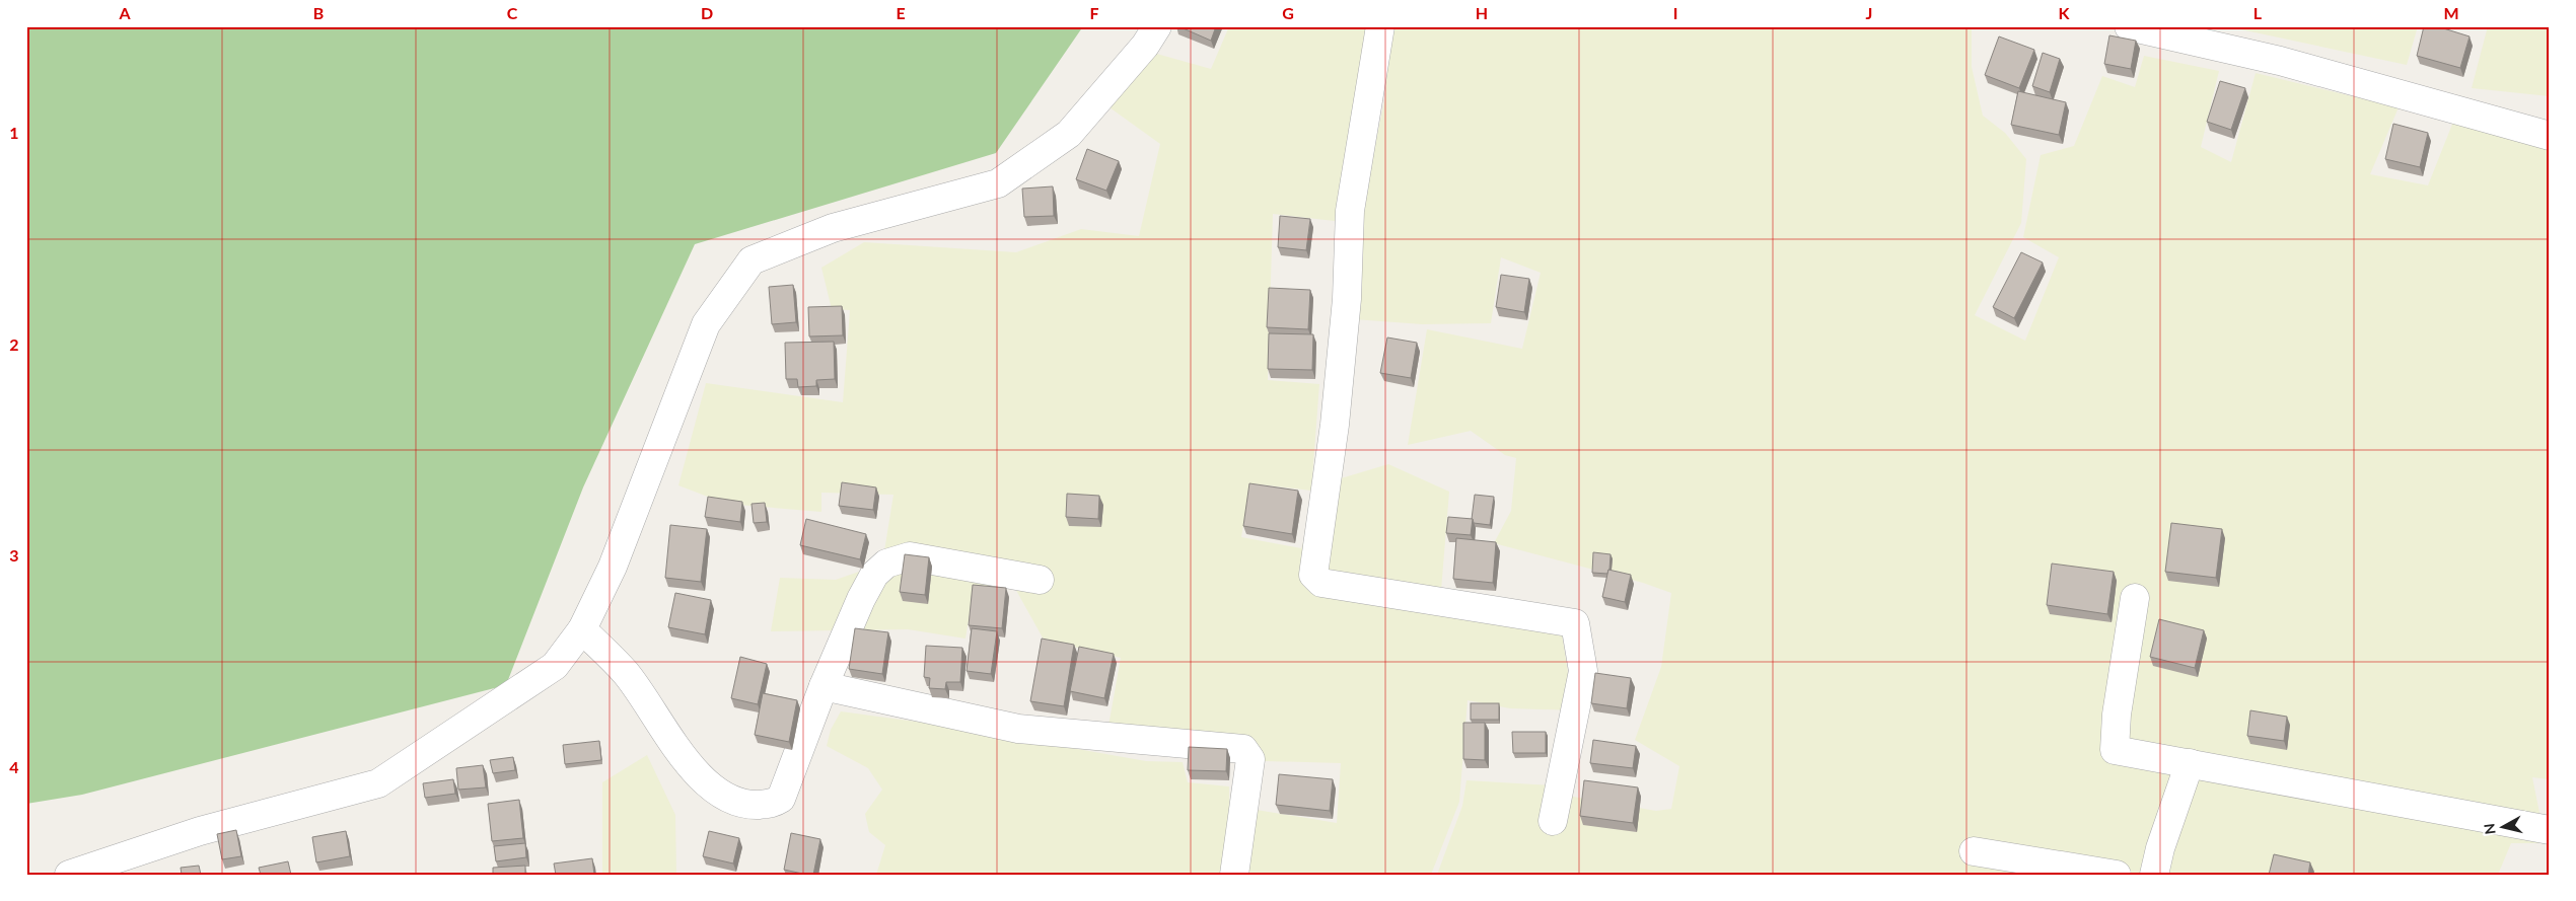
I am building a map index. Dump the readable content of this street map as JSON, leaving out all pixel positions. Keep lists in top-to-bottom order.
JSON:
{
  "north": "left",
  "grid": {
    "columns": [
      "A",
      "B",
      "C",
      "D",
      "E",
      "F",
      "G",
      "H",
      "I",
      "J",
      "K",
      "L",
      "M"
    ],
    "rows": [
      "1",
      "2",
      "3",
      "4"
    ]
  }
}
